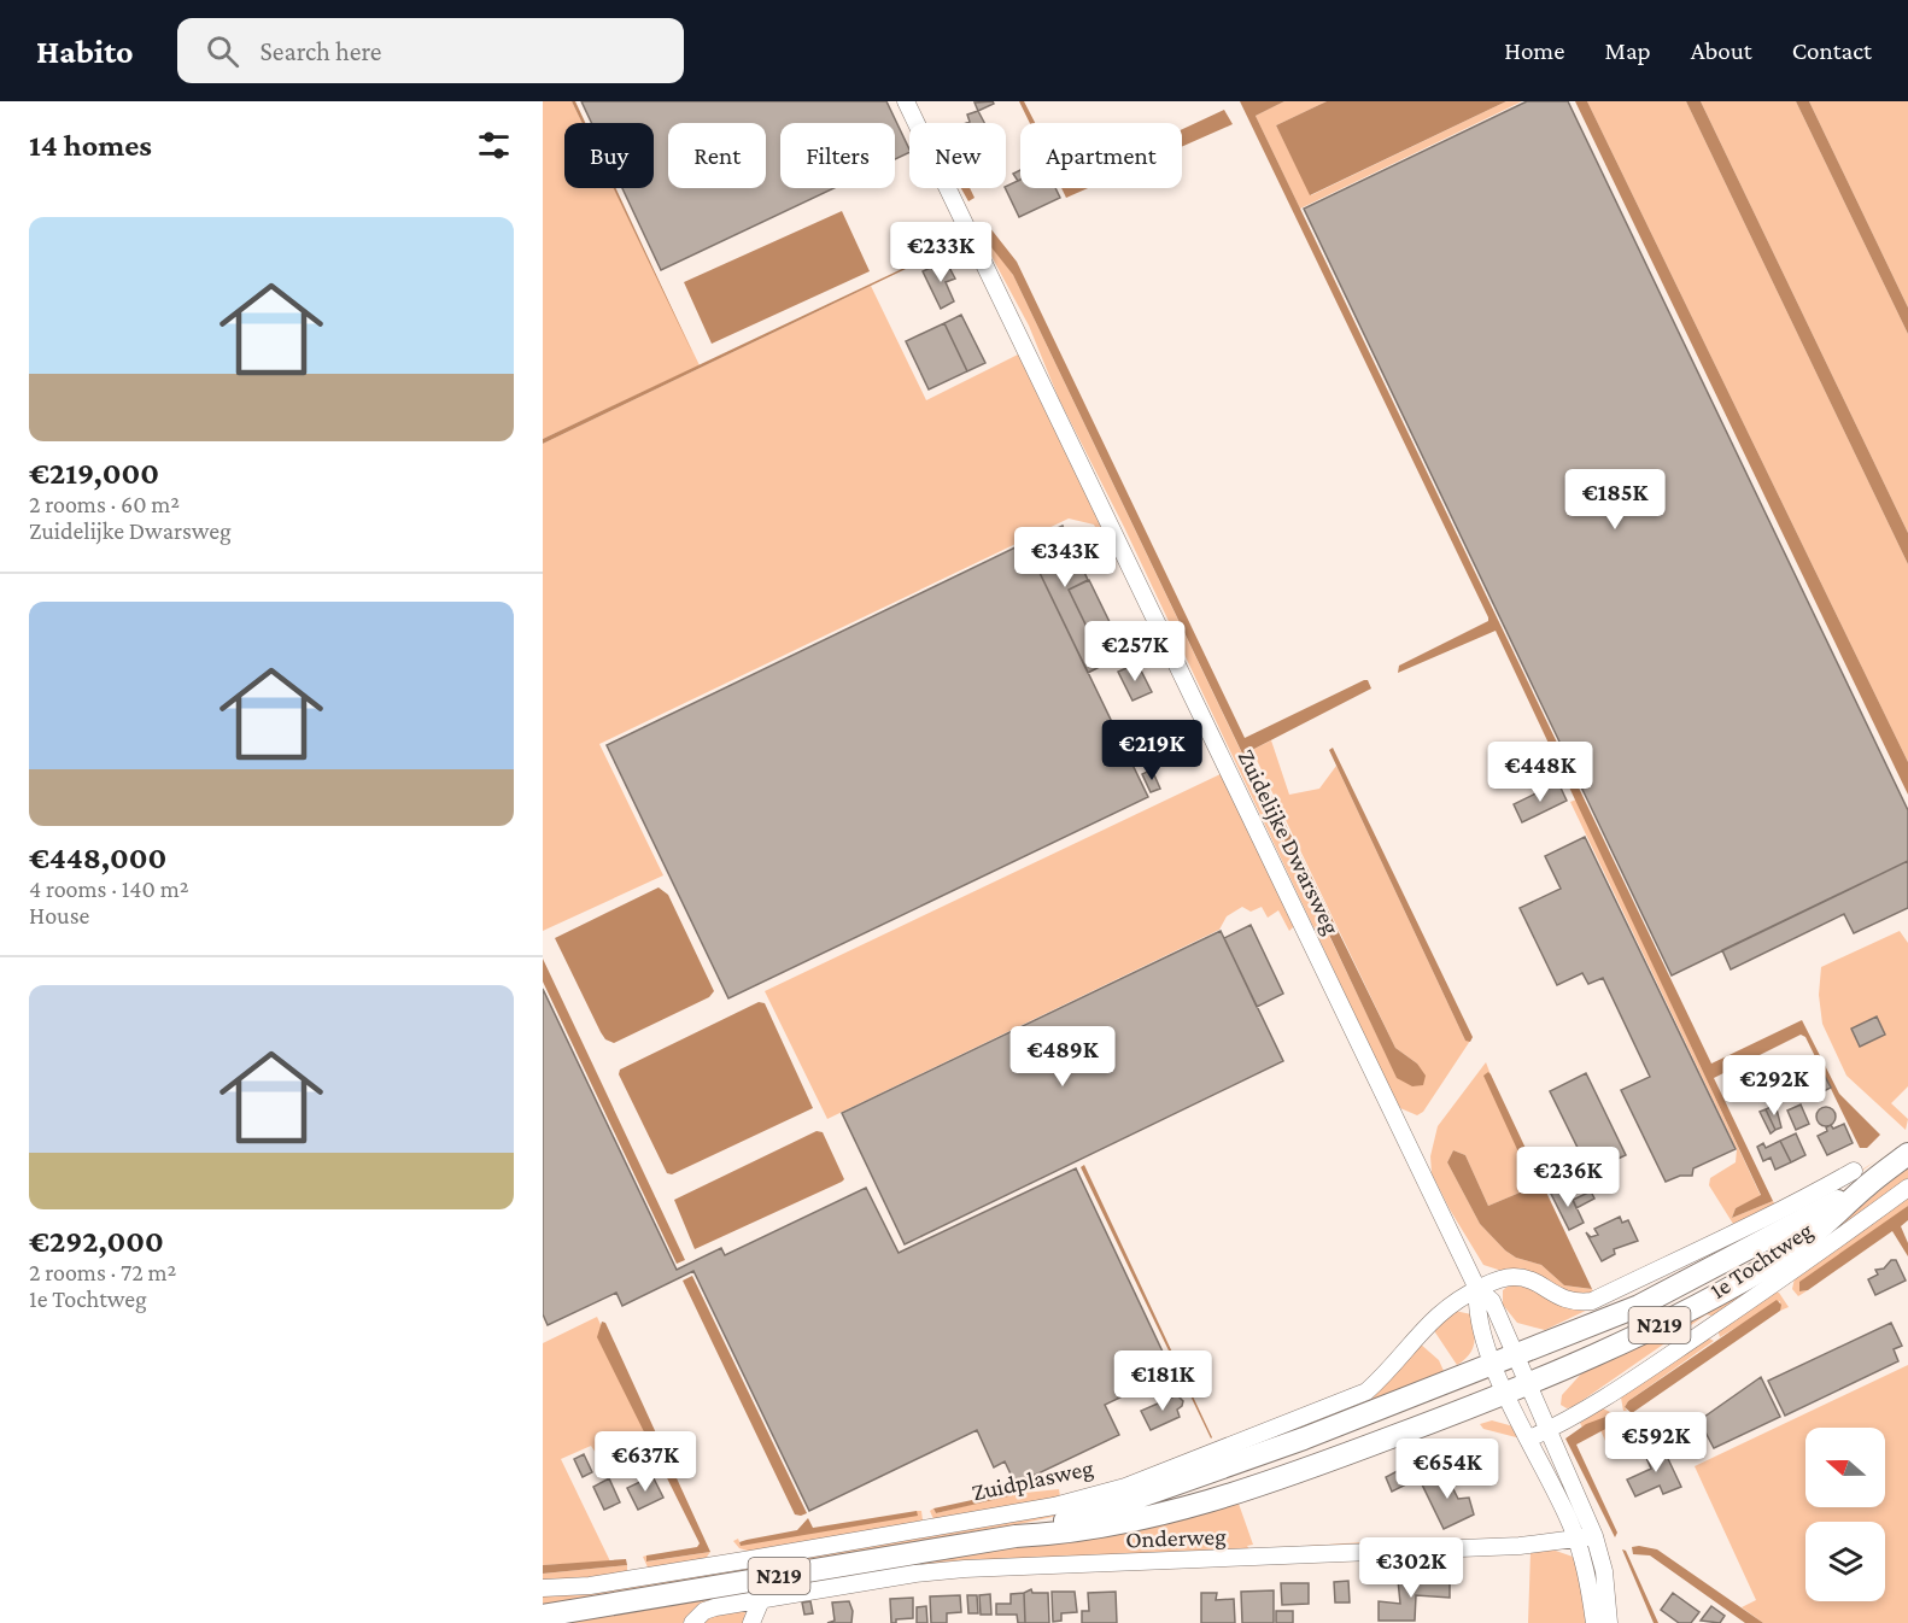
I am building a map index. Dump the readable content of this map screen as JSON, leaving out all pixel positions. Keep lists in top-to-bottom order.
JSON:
{
  "streets": {
    "main road": ["1e Tochtweg", "N219", "Zuidplasweg"],
    "street": ["Zuidelijke Dwarsweg", "Onderweg"]
  },
  "crossings": [
    ["Zuidelijke Dwarsweg", "1e Tochtweg"],
    ["Zuidelijke Dwarsweg", "N219"],
    ["Zuidelijke Dwarsweg", "Zuidplasweg"],
    ["Zuidelijke Dwarsweg", "Onderweg"],
    ["1e Tochtweg", "N219"],
    ["1e Tochtweg", "Zuidplasweg"],
    ["N219", "Zuidplasweg"]
  ],
  "north": "left",
  "page": {
    "header": "Habito",
    "search": "Search here",
    "nav": [
      "Home",
      "Map",
      "About",
      "Contact"
    ],
    "heading": "14 homes",
    "chip": [
      "Buy",
      "Rent",
      "Filters",
      "New",
      "Apartment"
    ],
    "list": [
      {
        "name": "€219,000",
        "note": "2 rooms · 60 m² · Zuidelijke Dwarsweg"
      },
      {
        "name": "€448,000",
        "note": "4 rooms · 140 m² · House"
      },
      {
        "name": "€292,000",
        "note": "2 rooms · 72 m² · 1e Tochtweg"
      }
    ],
    "price": [
      "€233K",
      "€185K",
      "€343K",
      "€257K",
      "€219K",
      "€448K",
      "€489K",
      "€292K",
      "€236K",
      "€181K",
      "€592K",
      "€637K",
      "€654K",
      "€302K"
    ]
  }
}
